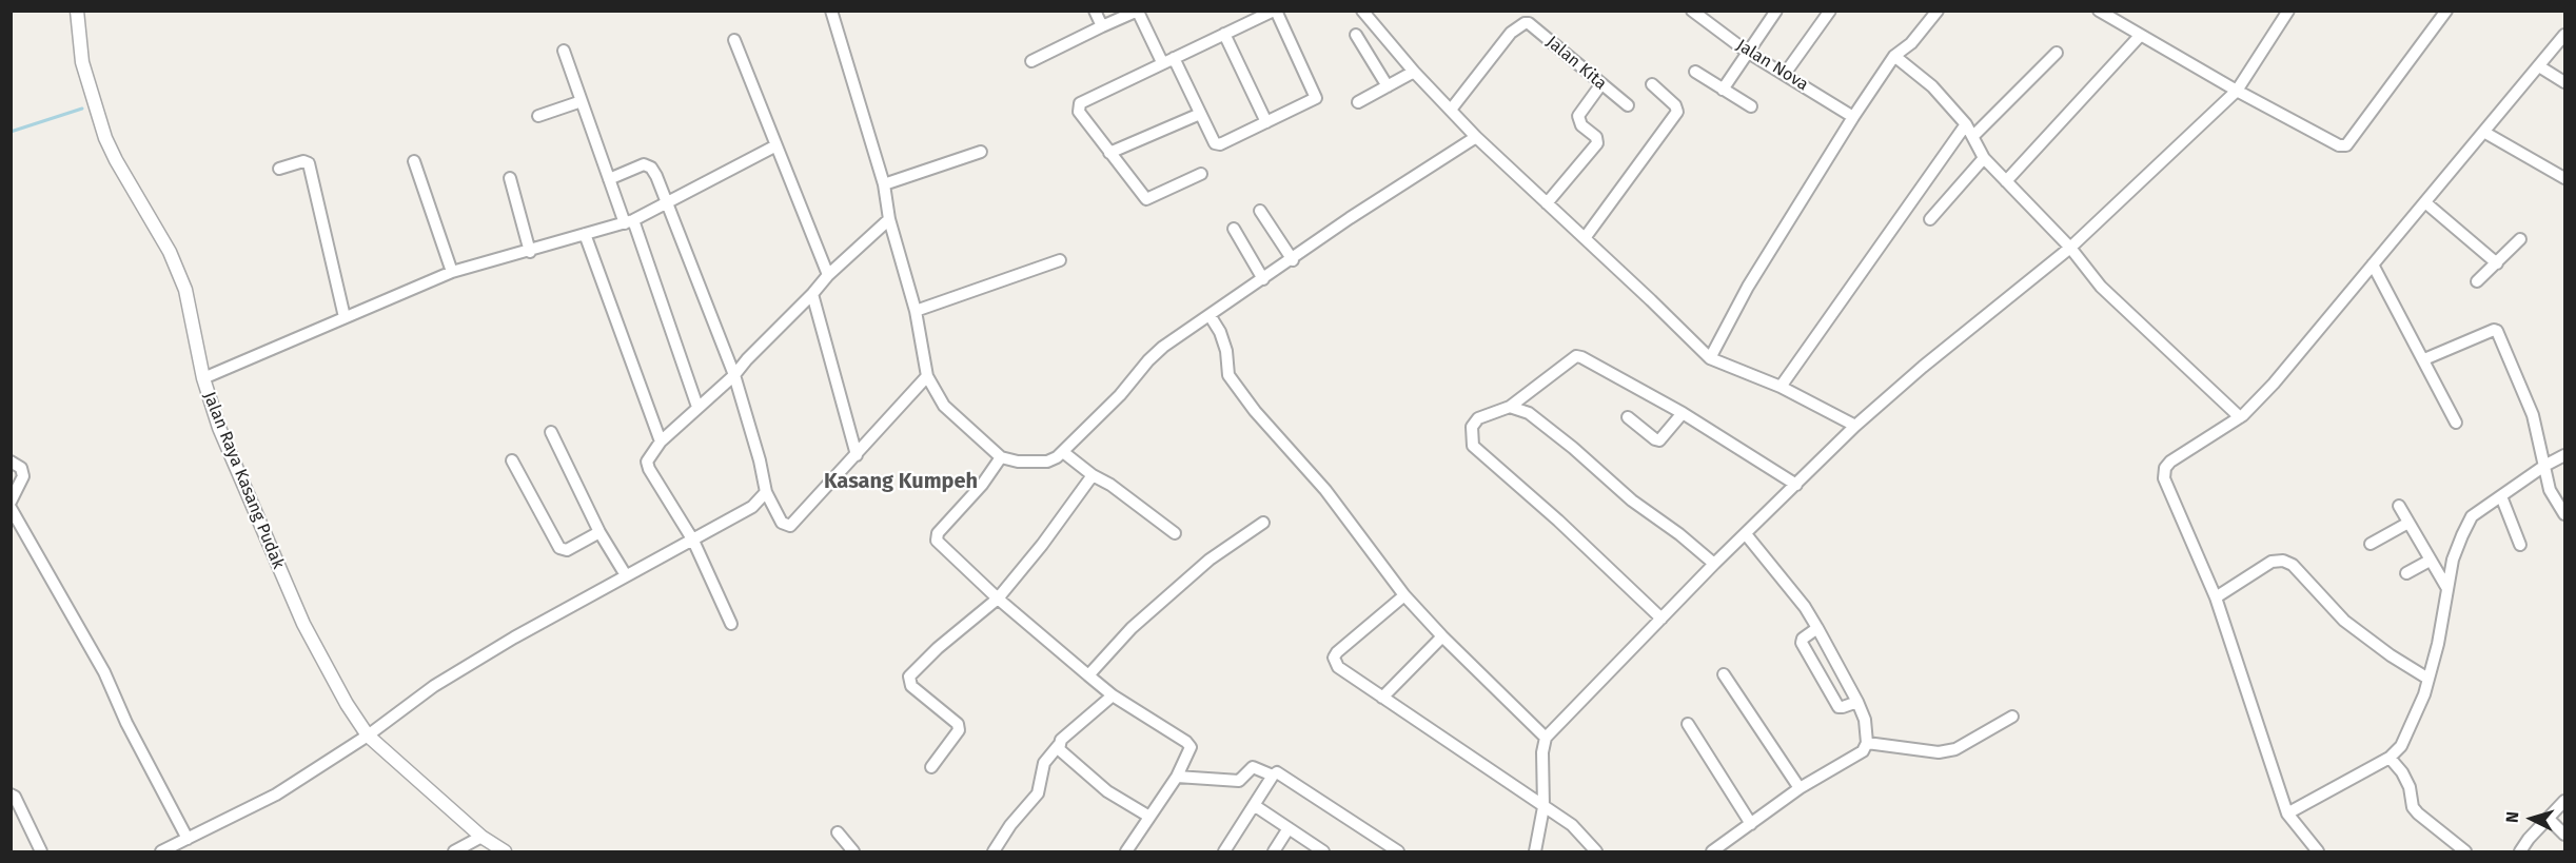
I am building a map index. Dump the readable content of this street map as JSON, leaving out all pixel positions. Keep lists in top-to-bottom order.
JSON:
{
  "streets": {
    "street": ["Jalan Kita", "Jalan Nova", "Jalan Raya Kasang Pudak"]
  },
  "districts": ["Kasang Kumpeh"],
  "north": "left"
}
